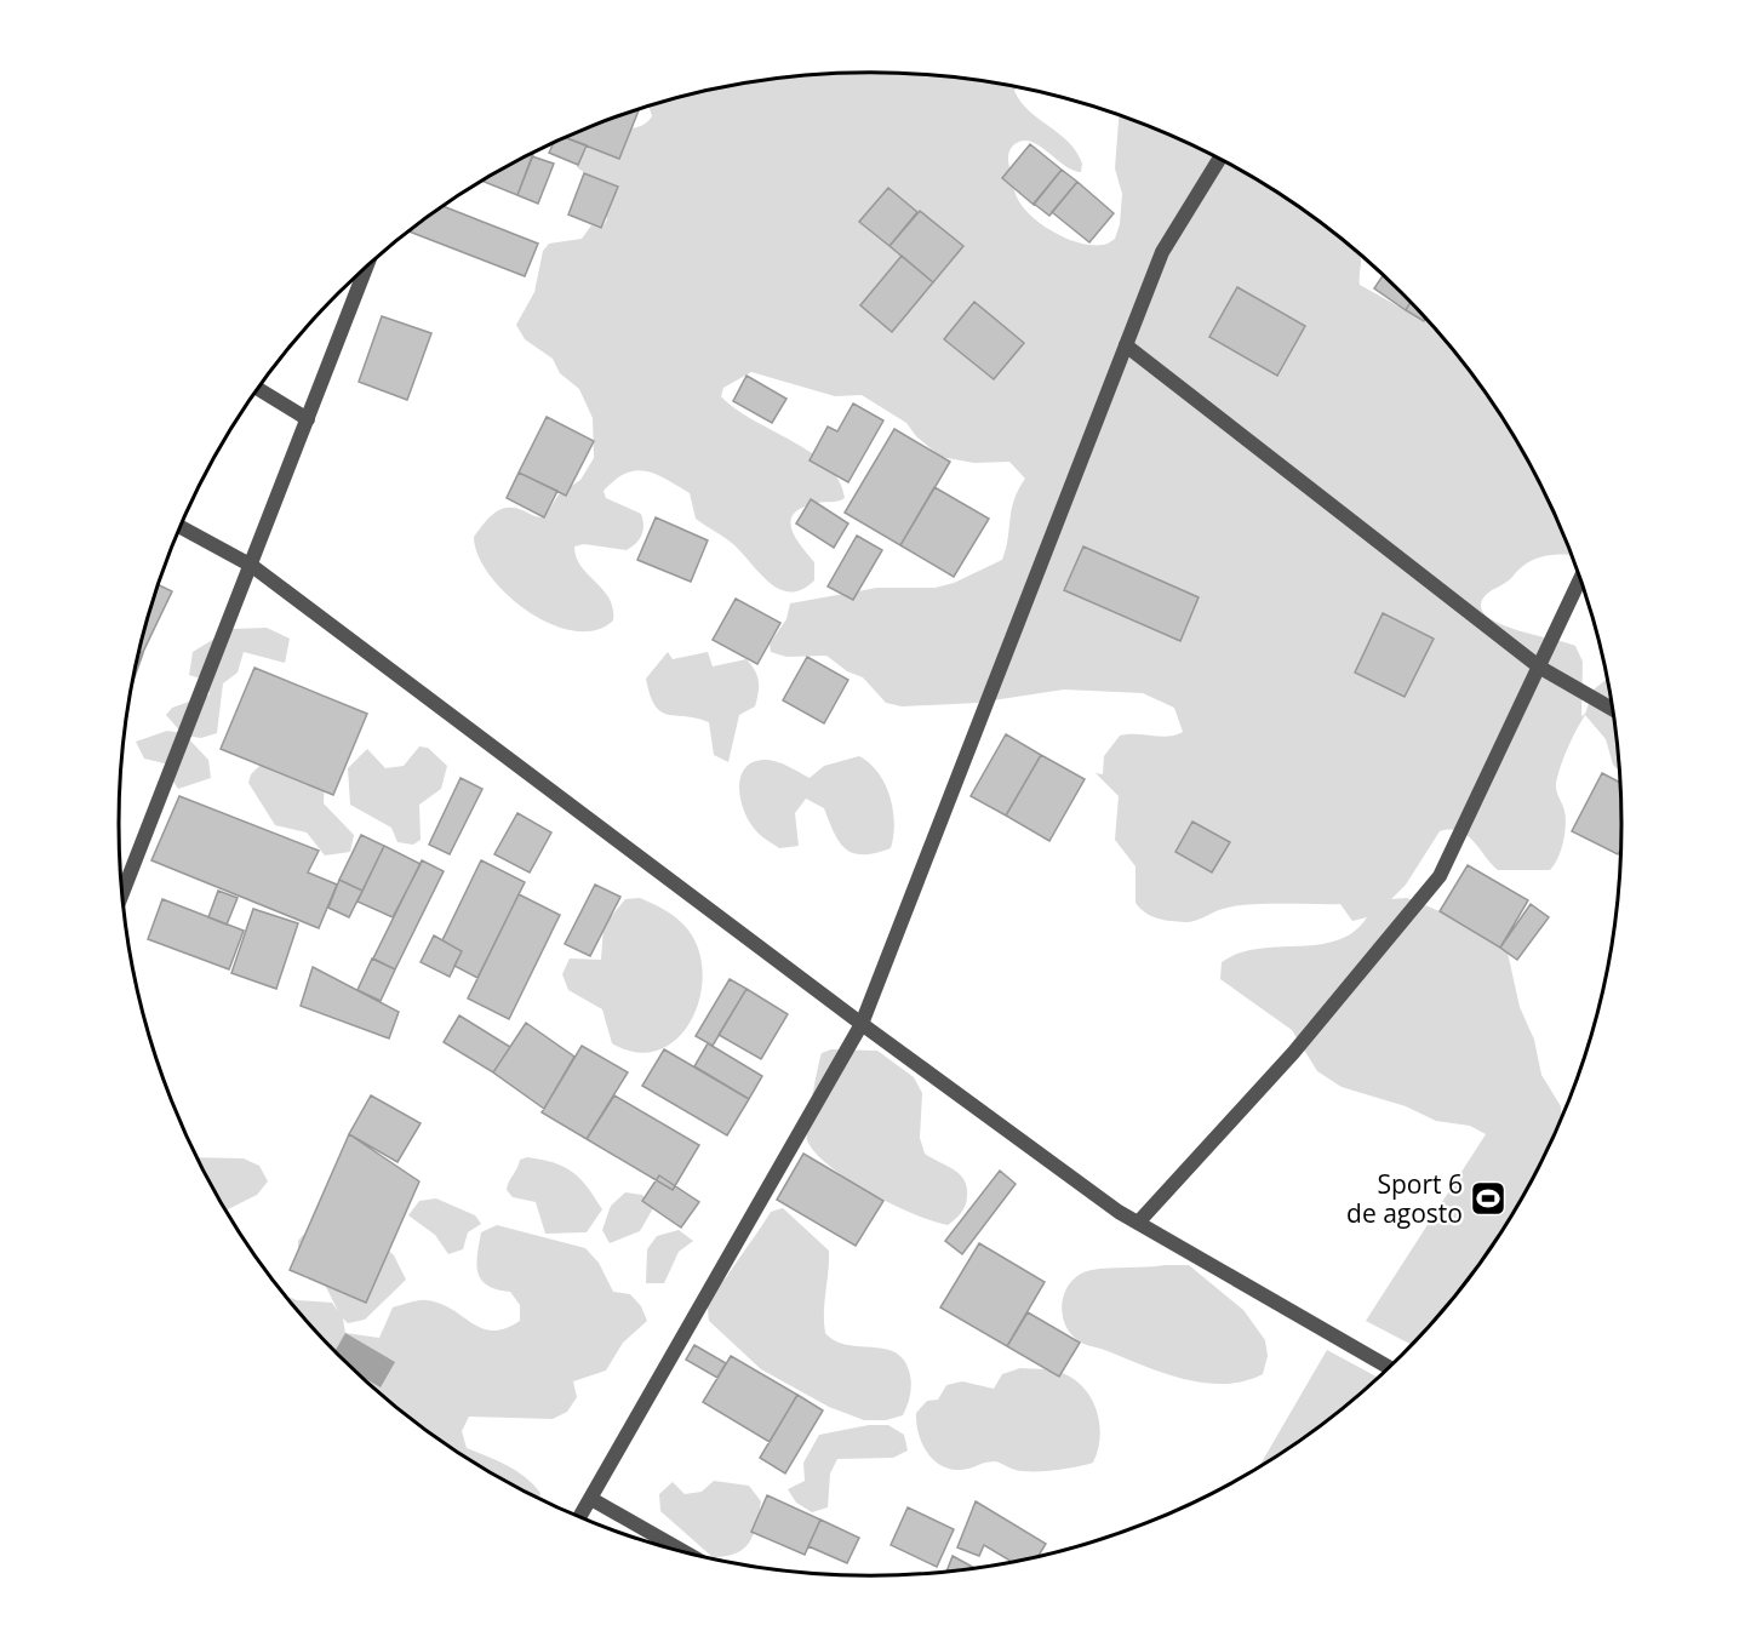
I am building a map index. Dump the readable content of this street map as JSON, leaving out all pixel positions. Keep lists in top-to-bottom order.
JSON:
{
  "places": {
    "sports": ["Sport 6 de agosto"]
  }
}
